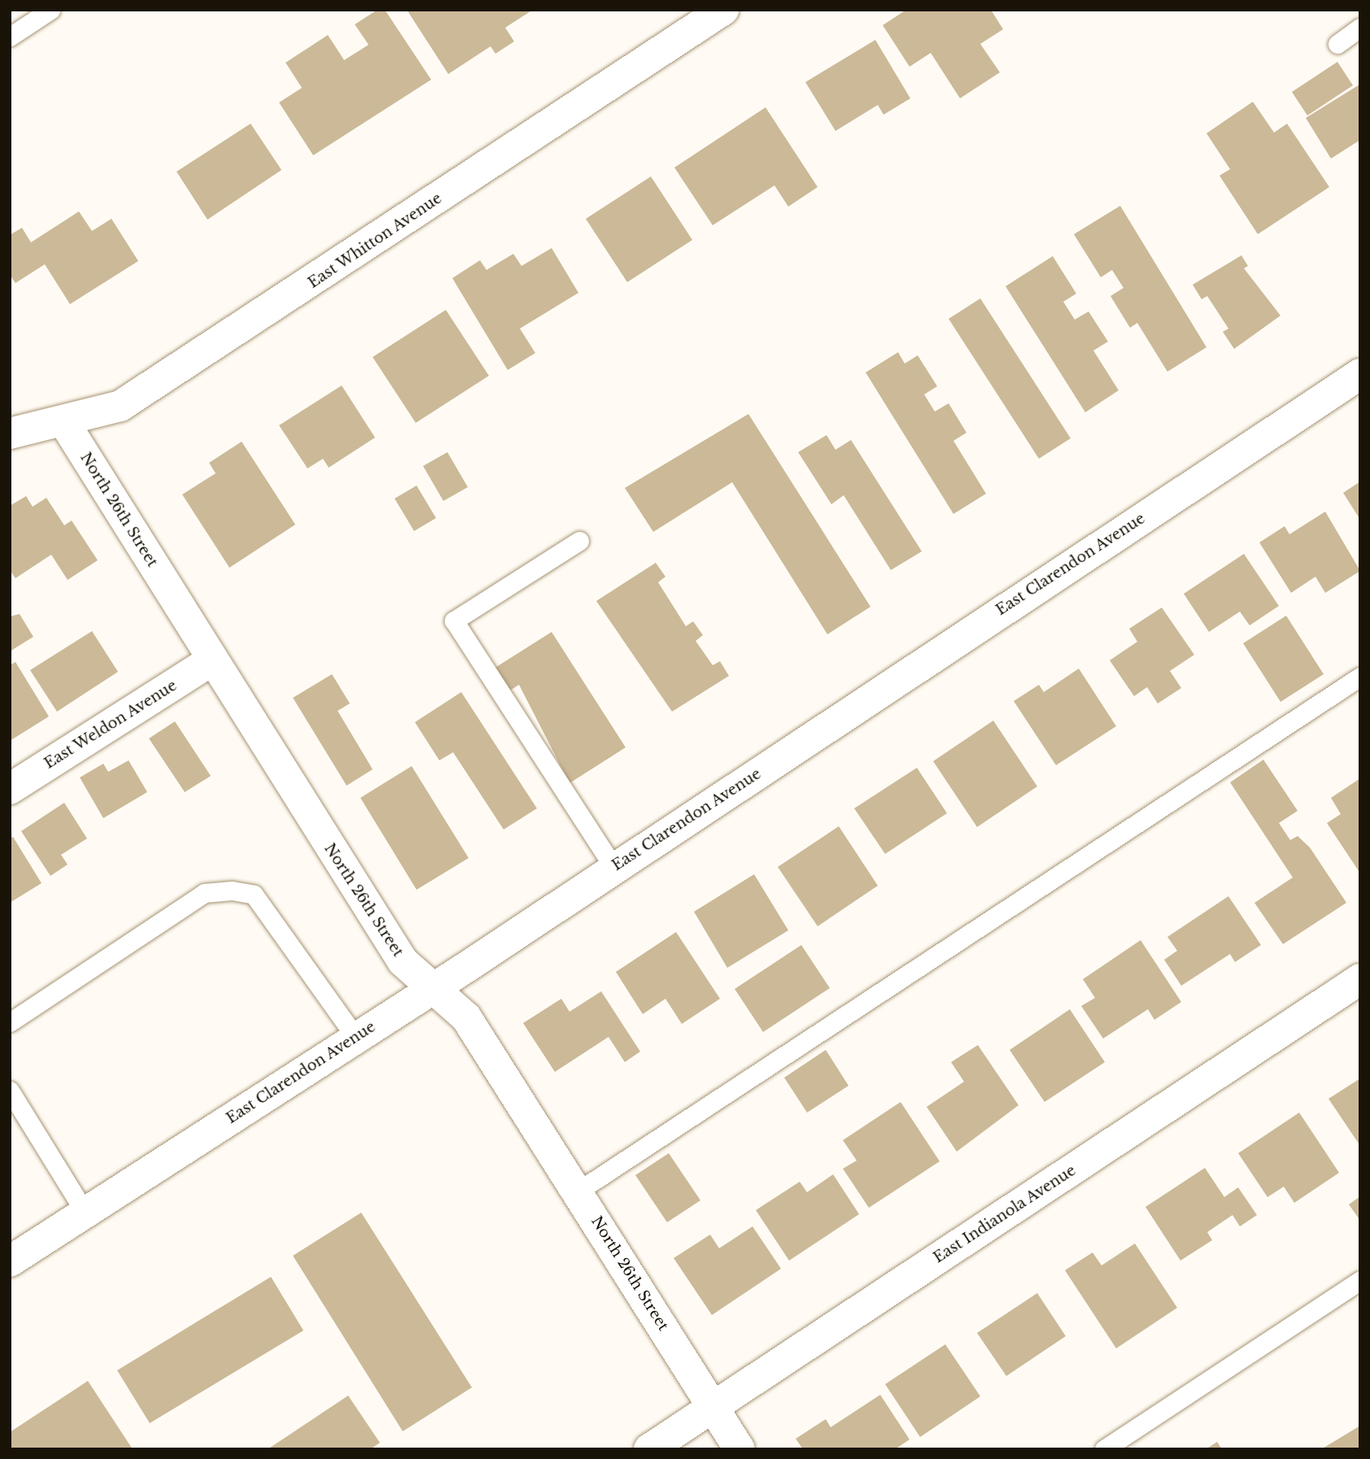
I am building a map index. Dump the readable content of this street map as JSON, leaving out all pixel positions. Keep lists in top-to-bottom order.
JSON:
{
  "streets": {
    "street": [
      "East Whitton Avenue",
      "North 26th Street",
      "East Clarendon Avenue",
      "East Weldon Avenue",
      "East Indianola Avenue"
    ]
  },
  "crossings": [
    ["East Whitton Avenue", "North 26th Street"],
    ["North 26th Street", "East Clarendon Avenue"],
    ["North 26th Street", "East Weldon Avenue"],
    ["North 26th Street", "East Indianola Avenue"]
  ]
}
